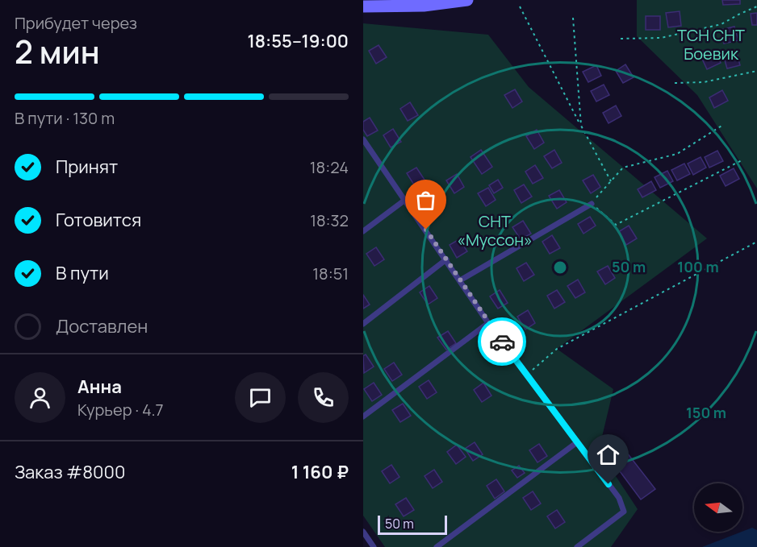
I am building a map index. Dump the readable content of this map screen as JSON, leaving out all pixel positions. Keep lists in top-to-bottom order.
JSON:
{
  "parks": ["ТСН СНТ Боевик", "СНТ «Муссон»"],
  "scale_bar": "50 m",
  "north": "left",
  "page": {
    "heading": ["2 мин", "Прибудет через", "18:55–19:00"],
    "panel": [
      "Анна",
      "Курьер · 4.7",
      "Заказ #8000",
      "1 160 ₽"
    ],
    "bar": "В пути · 130 m",
    "list": [
      ["Принят", "18:24"],
      ["Готовится", "18:32"],
      ["В пути", "18:51"],
      "Доставлен"
    ],
    "scale": "50 m"
  },
  "rings": ["50 m", "100 m", "150 m"]
}
